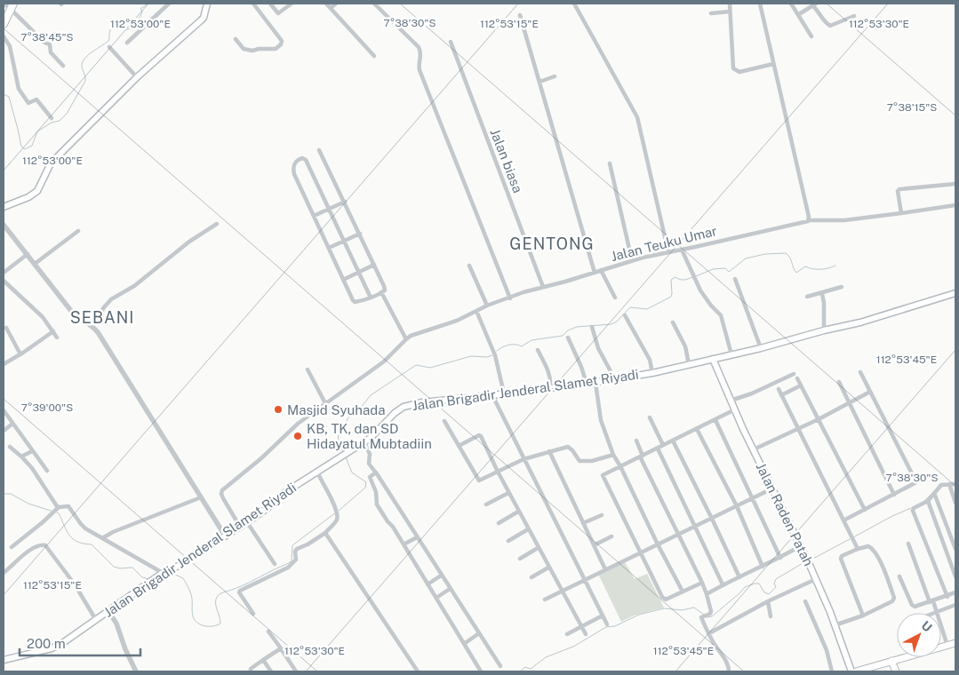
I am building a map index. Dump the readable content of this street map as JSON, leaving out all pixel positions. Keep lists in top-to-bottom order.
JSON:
{
  "streets": {
    "main road": ["Jalan Brigadir Jenderal Slamet Riyadi", "Jalan Raden Patah"],
    "street": ["Jalan biasa", "Jalan Teuku Umar"]
  },
  "crossings": [
    ["Jalan biasa", "Jalan Teuku Umar"],
    ["Jalan Teuku Umar", "Jalan Brigadir Jenderal Slamet Riyadi"],
    ["Jalan Brigadir Jenderal Slamet Riyadi", "Jalan Raden Patah"]
  ],
  "districts": ["GENTONG", "SEBANI"],
  "places": ["Masjid Syuhada", "KB, TK, dan SD Hidayatul Mubtadiin"],
  "scale_bar": "200 m",
  "north": "top right",
  "coordinates": [
    "7°38'30\"S",
    "112°53'00\"E",
    "112°53'15\"E",
    "112°53'30\"E",
    "7°38'45\"S",
    "7°38'15\"S",
    "112°53'45\"E",
    "7°39'00\"S"
  ]
}
